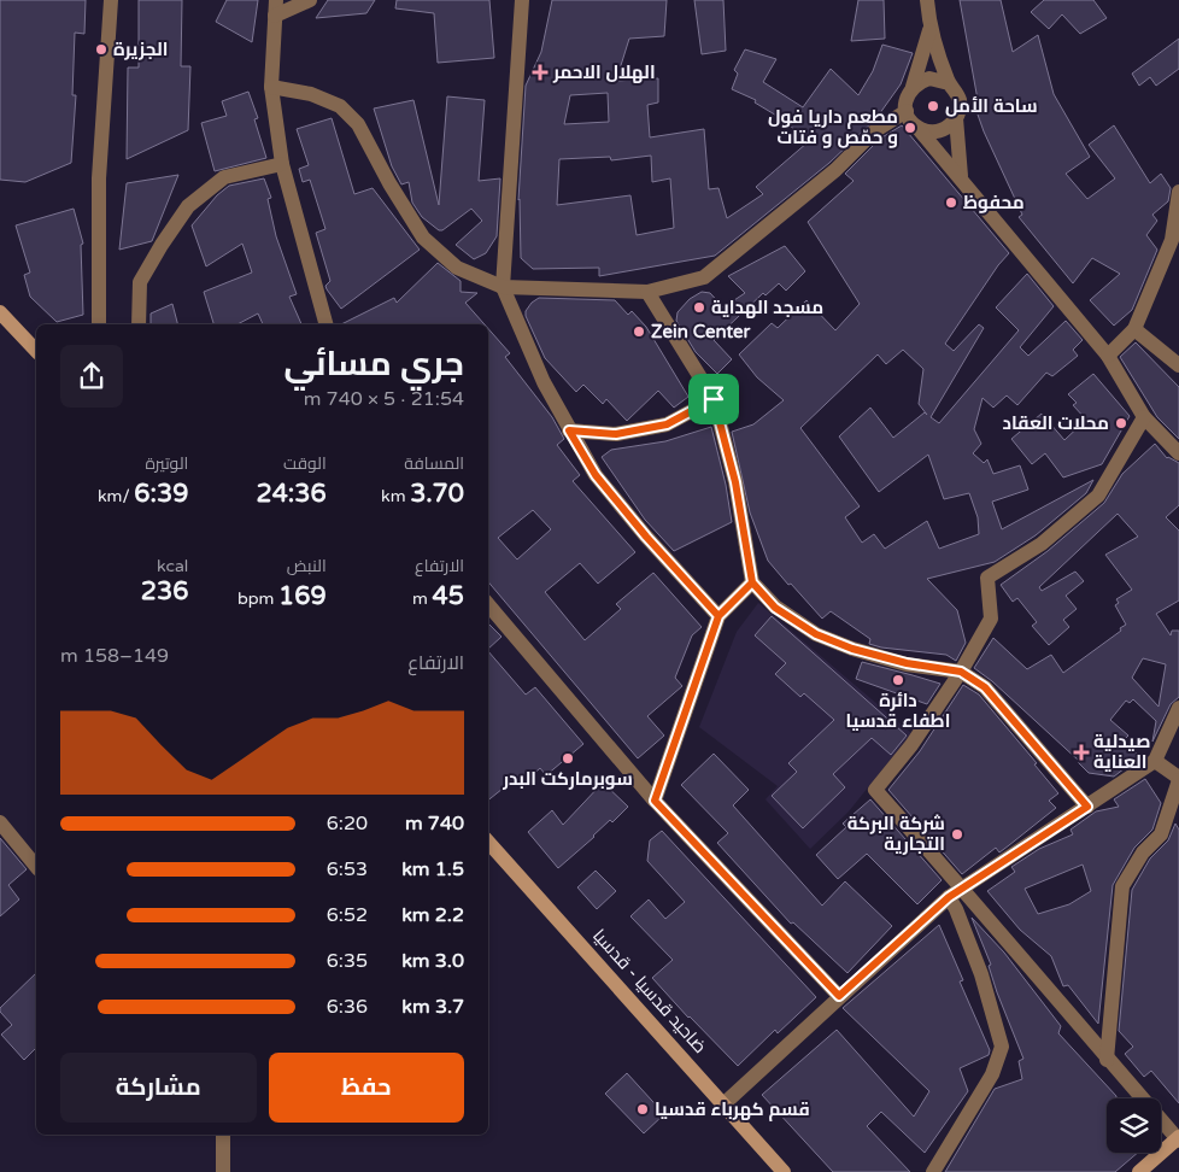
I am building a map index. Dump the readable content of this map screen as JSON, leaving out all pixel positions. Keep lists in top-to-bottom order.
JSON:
{
  "streets": {
    "main road": ["ضاحيد قدسيا - قدسيا"]
  },
  "places": {
    "other": [
      "الجزيرة",
      "ساحة الأمل",
      "مطعم داريا فول و حمّص و فتات",
      "محفوظ",
      "مسجد الهداية",
      "Zein Center",
      "محلات العقاد",
      "دائرة اطفاء قدسيا",
      "سوبرماركت البدر",
      "شركة البركة التجارية",
      "قسم كهرباء قدسيا"
    ],
    "health": ["الهلال الاحمر", "صيدلية العناية"]
  },
  "page": {
    "heading": ["جري مسائي", "21:54 · 5 × 740 m"],
    "stats": [
      ["المسافة", "3.70 km"],
      ["الوقت", "24:36"],
      ["الوتيرة", "6:39 /km"],
      ["الارتفاع", "45 m"],
      ["النبض", "169 bpm"],
      ["kcal", "236"]
    ],
    "chart": ["الارتفاع", "149–158 m"],
    "list": [
      {
        "name": "740 m",
        "note": "6:20"
      },
      {
        "name": "1.5 km",
        "note": "6:53"
      },
      {
        "name": "2.2 km",
        "note": "6:52"
      },
      {
        "name": "3.0 km",
        "note": "6:35"
      },
      {
        "name": "3.7 km",
        "note": "6:36"
      }
    ],
    "buttons": ["حفظ", "مشاركة"]
  }
}
